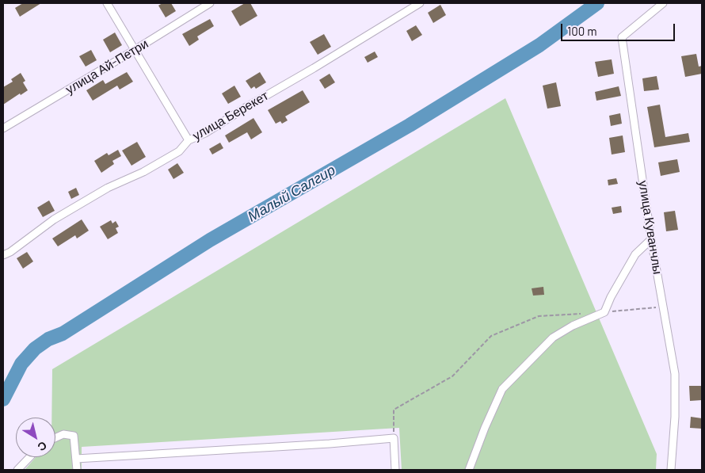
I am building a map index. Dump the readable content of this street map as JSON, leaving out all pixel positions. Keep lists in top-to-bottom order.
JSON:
{
  "streets": {
    "street": ["улица Ай-Петри", "улица Берекет", "улица Куванчлы"]
  },
  "water": ["Малый Салгир"],
  "scale_bar": "100 m",
  "north": "bottom right"
}
